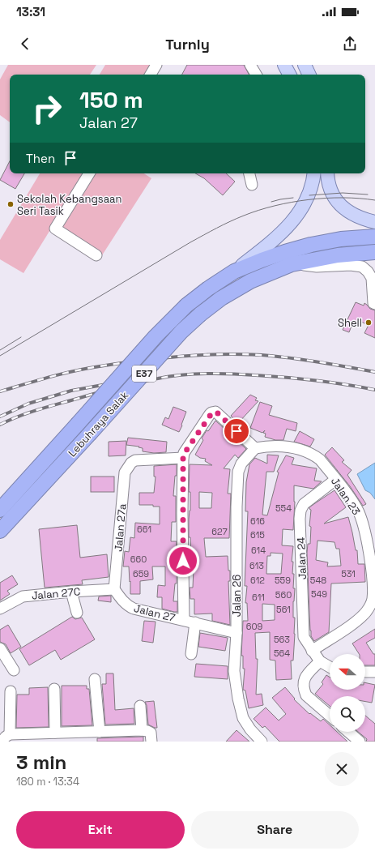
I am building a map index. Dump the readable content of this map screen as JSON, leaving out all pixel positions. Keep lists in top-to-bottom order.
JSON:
{
  "streets": {
    "highway": ["E37", "Lebuhraya Salak"],
    "street": [
      "Jalan 23",
      "Jalan 27a",
      "Jalan 24",
      "Jalan 27C",
      "Jalan 26",
      "Jalan 27"
    ]
  },
  "crossings": [
    ["Jalan 23", "Jalan 24"],
    ["Jalan 23", "Jalan 26"],
    ["Jalan 23", "Jalan 27"],
    ["Jalan 27a", "Jalan 27C"],
    ["Jalan 27a", "Jalan 27"],
    ["Jalan 27C", "Jalan 27"],
    ["Jalan 26", "Jalan 27"]
  ],
  "places": ["Sekolah Kebangsaan Seri Tasik", "Shell"],
  "house_numbers": [
    "554",
    "616",
    "661",
    "627",
    "615",
    "614",
    "660",
    "613",
    "659",
    "531",
    "612",
    "559",
    "548",
    "549",
    "560",
    "611",
    "561",
    "609",
    "563",
    "564"
  ],
  "north": "left",
  "page": {
    "status": "13:31",
    "header": "Turnly",
    "turn": ["150 m", "Jalan 27"],
    "then": "Then",
    "heading": ["3 min", "180 m · 13:34"],
    "buttons": ["Exit", "Share"]
  }
}
